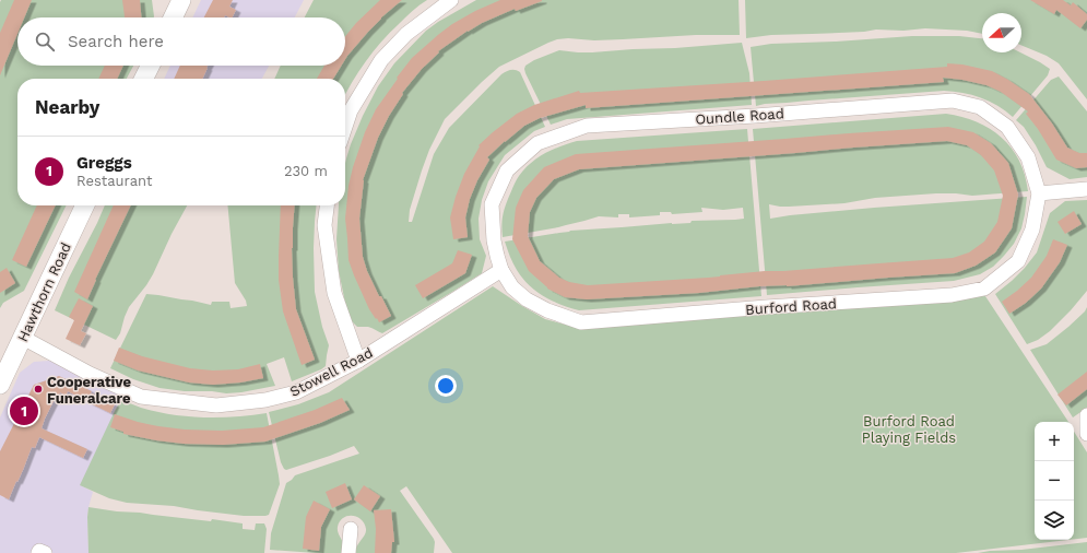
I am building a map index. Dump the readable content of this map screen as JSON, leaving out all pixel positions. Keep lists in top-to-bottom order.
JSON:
{
  "streets": {
    "street": [
      "Oundle Road",
      "Hawthorn Road",
      "Burford Road",
      "Stowell Road"
    ]
  },
  "crossings": [
    ["Oundle Road", "Burford Road"],
    ["Oundle Road", "Stowell Road"],
    ["Hawthorn Road", "Stowell Road"],
    ["Burford Road", "Stowell Road"]
  ],
  "parks": ["Burford Road Playing Fields"],
  "places": ["Cooperative Funeralcare"],
  "north": "left",
  "page": {
    "search": "Search here",
    "heading": "Nearby",
    "list": [
      {
        "mark": "1",
        "name": "Greggs",
        "note": "Restaurant",
        "value": "230 m"
      }
    ],
    "pins": "1",
    "map_buttons": ["+", "−"]
  }
}
